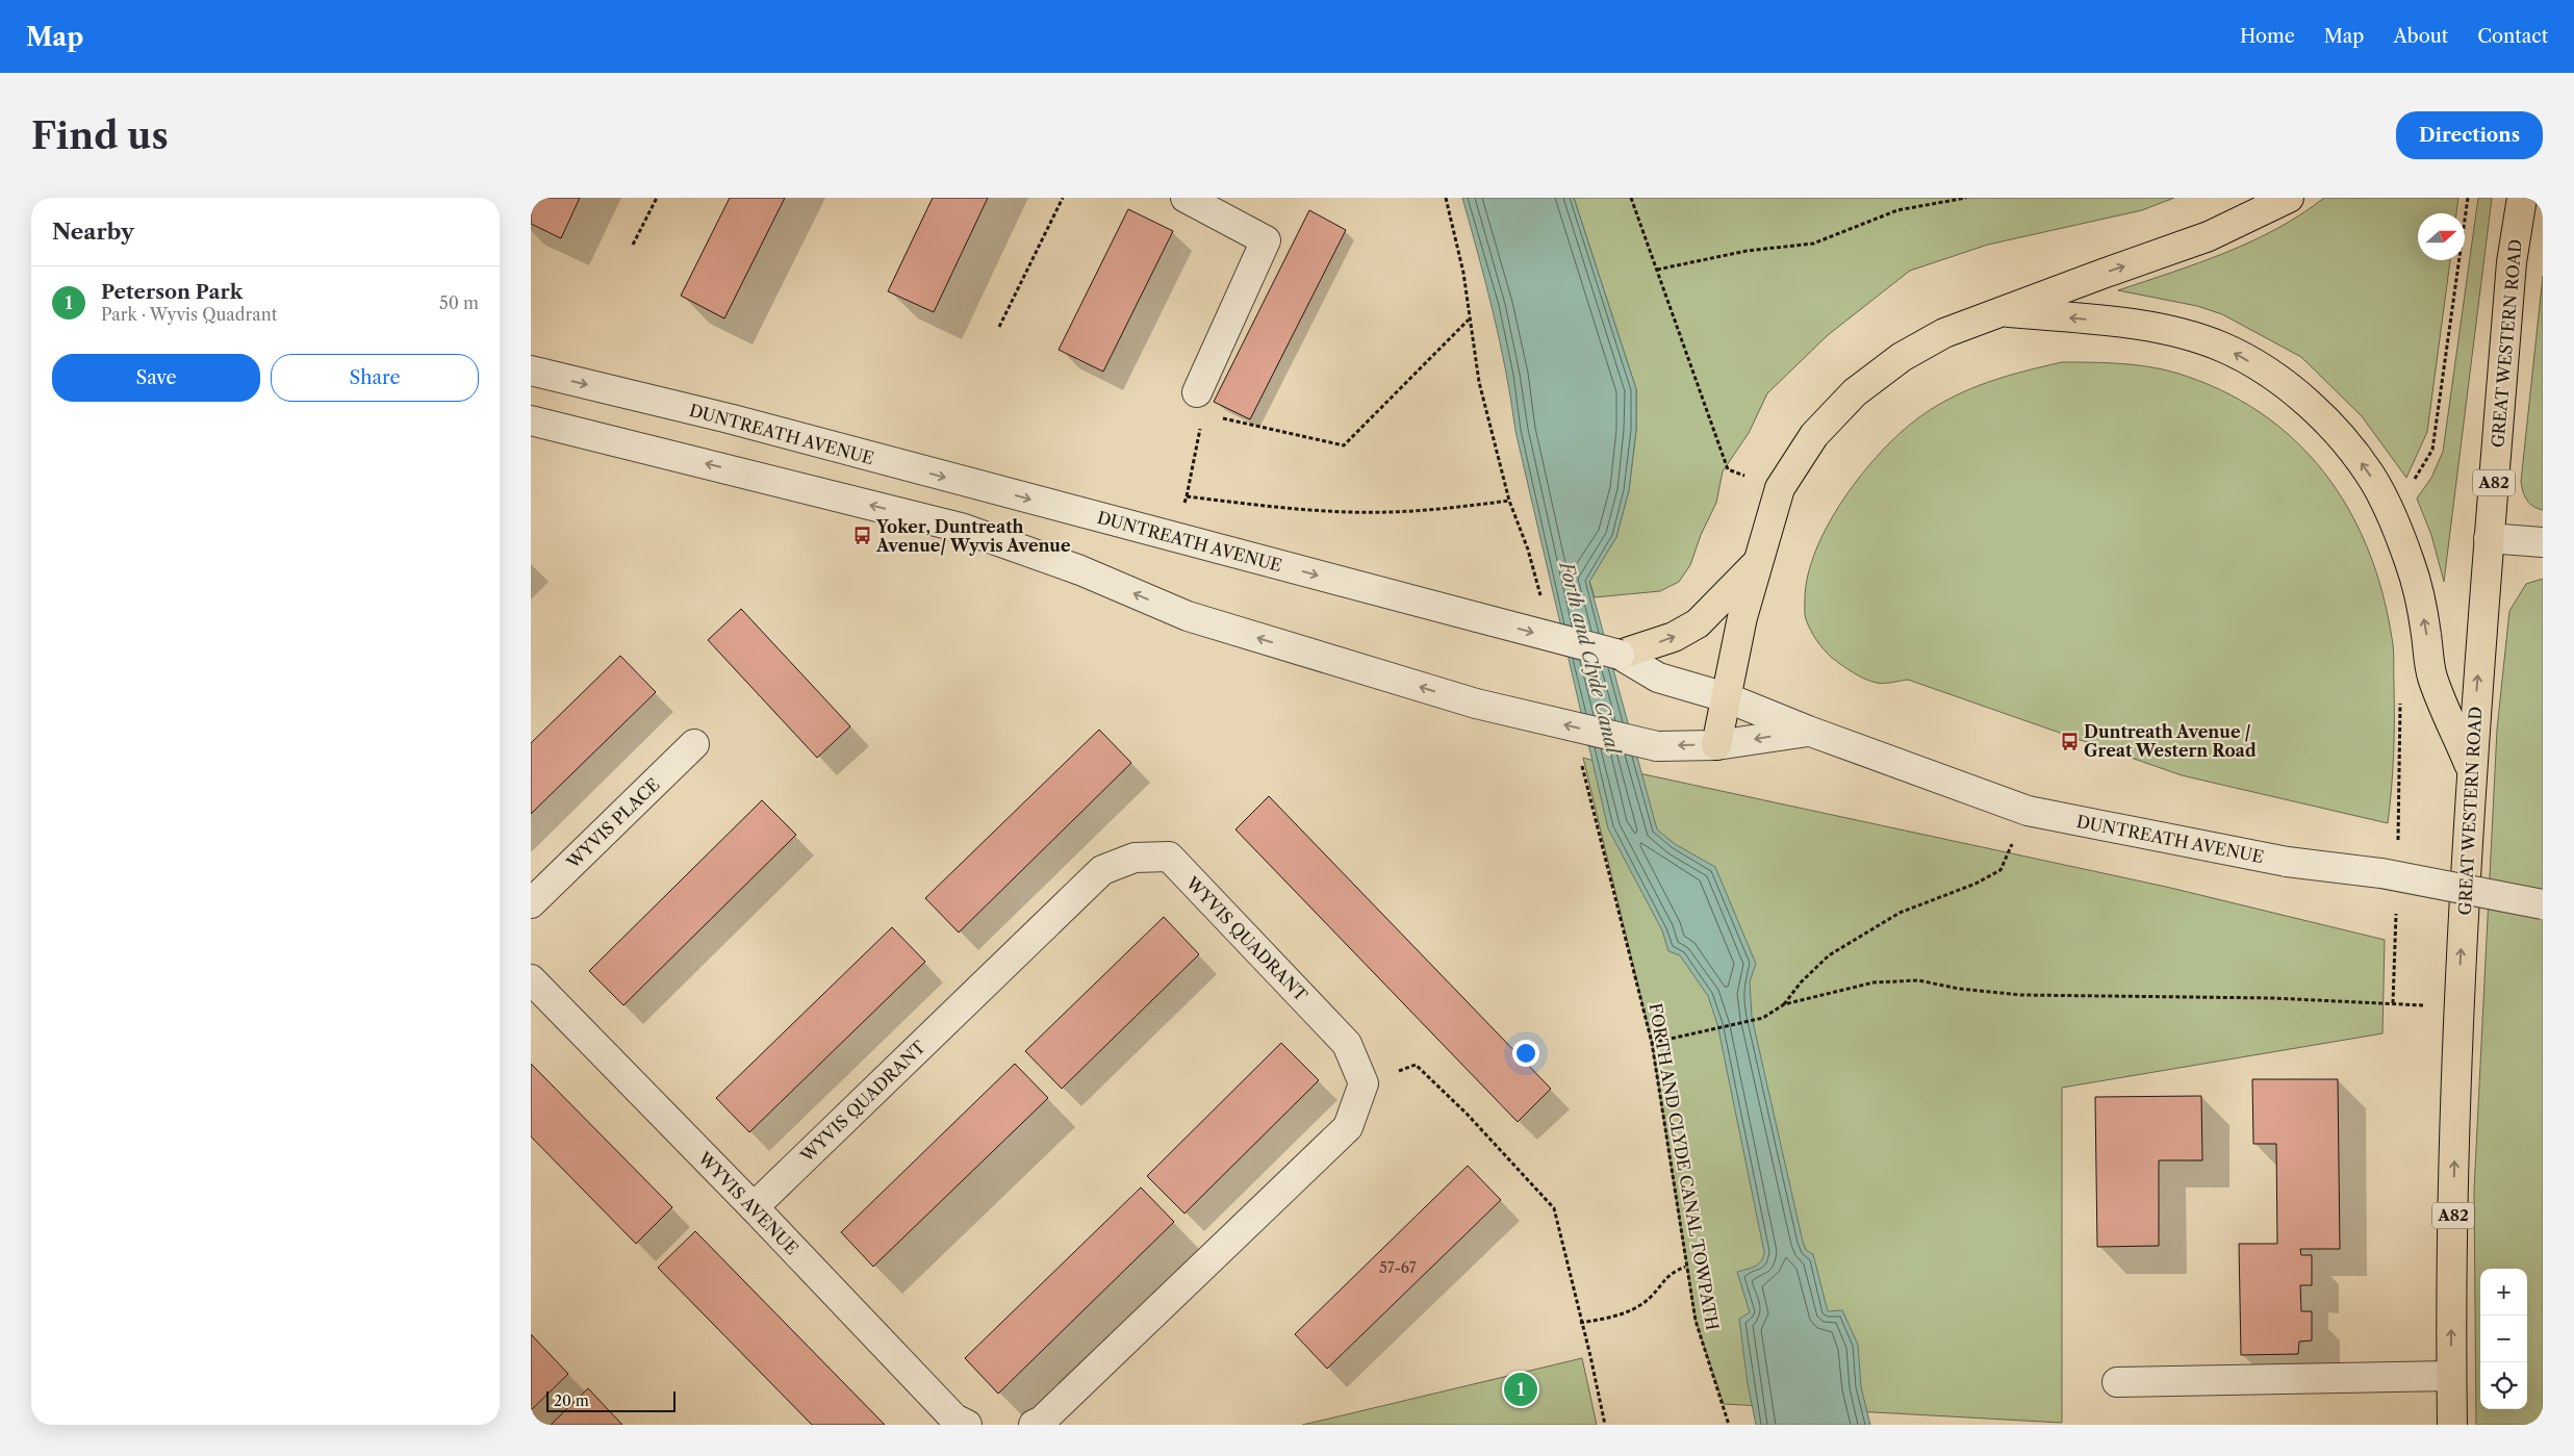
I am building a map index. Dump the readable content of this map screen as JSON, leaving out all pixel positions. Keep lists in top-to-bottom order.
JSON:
{
  "streets": {
    "main road": ["GREAT WESTERN ROAD", "A82"],
    "street": [
      "DUNTREATH AVENUE",
      "WYVIS PLACE",
      "WYVIS QUADRANT",
      "WYVIS AVENUE"
    ],
    "path": ["FORTH AND CLYDE CANAL TOWPATH"]
  },
  "crossings": [
    ["WYVIS QUADRANT", "WYVIS AVENUE"]
  ],
  "one_way": ["GREAT WESTERN ROAD"],
  "water": ["Forth and Clyde Canal"],
  "places": {
    "bus stop": ["Yoker, Duntreath Avenue/ Wyvis Avenue", "Duntreath Avenue / Great Western Road"]
  },
  "house_numbers": ["57-67"],
  "scale_bar": "20 m",
  "north": "right",
  "page": {
    "header": "Map",
    "nav": [
      "Home",
      "Map",
      "About",
      "Contact"
    ],
    "buttons": [
      "Directions",
      ["Save", "Share"]
    ],
    "title": "Find us",
    "heading": "Nearby",
    "list": [
      {
        "mark": "1",
        "name": "Peterson Park",
        "note": "Park · Wyvis Quadrant",
        "value": "50 m"
      }
    ],
    "map_buttons": ["+", "−"],
    "pins": "1",
    "scale": "20 m"
  }
}
